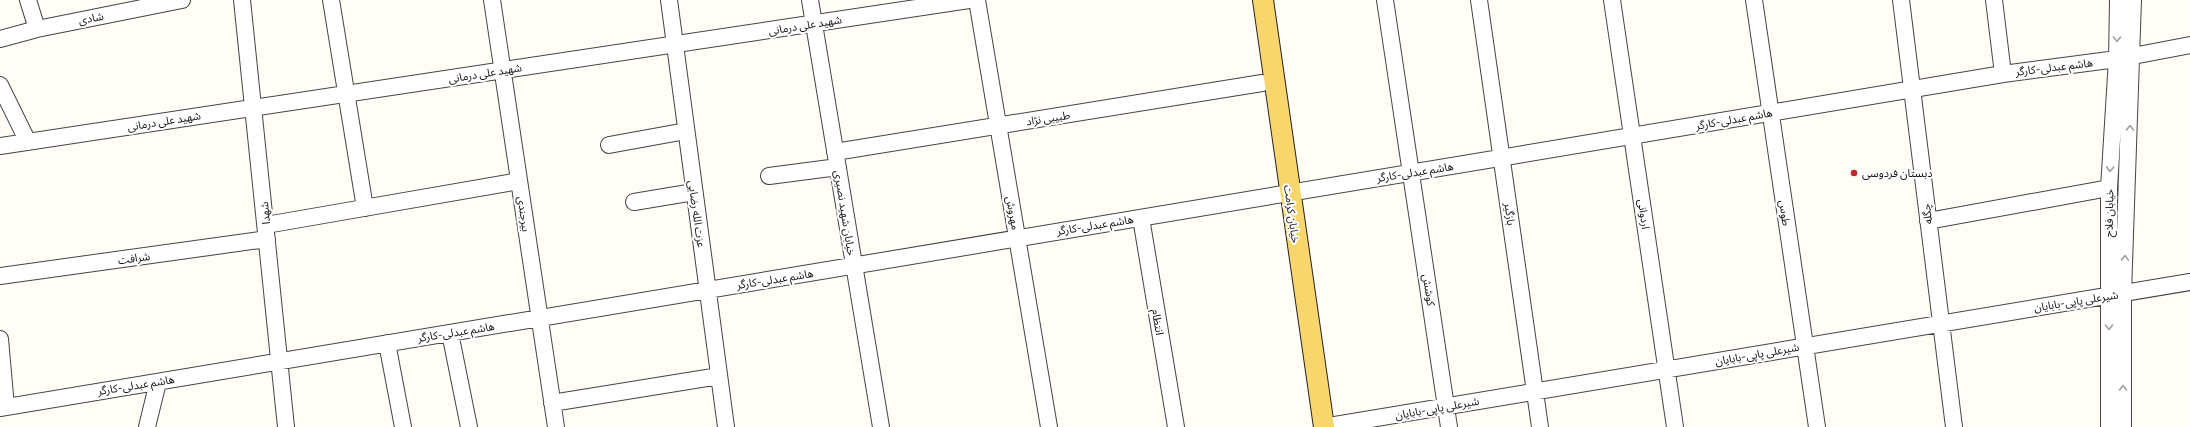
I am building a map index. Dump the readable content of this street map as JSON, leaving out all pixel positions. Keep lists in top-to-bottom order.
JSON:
{
  "streets": {
    "main road": ["خیابان کرامت"],
    "street": [
      "شادی",
      "شهید علی درمانی",
      "هاشم عبدلی-کارگر",
      "طبیبی نژاد",
      "شهدا",
      "خیابان شهید نصیری",
      "مهروش",
      "طوس",
      "خیابان فلاح",
      "بیرجندی",
      "عزت الله رضایی",
      "بازگیر",
      "اردوانی",
      "چگله",
      "شرافت",
      "کوشش",
      "شیرعلی پاپی-بابایان",
      "انتظام"
    ]
  },
  "crossings": [
    ["شهید علی درمانی", "شهدا"],
    ["شهید علی درمانی", "خیابان شهید نصیری"],
    ["شهید علی درمانی", "بیرجندی"],
    ["شهید علی درمانی", "عزت الله رضایی"],
    ["هاشم عبدلی-کارگر", "شهدا"],
    ["هاشم عبدلی-کارگر", "خیابان شهید نصیری"],
    ["هاشم عبدلی-کارگر", "مهروش"],
    ["هاشم عبدلی-کارگر", "طوس"],
    ["هاشم عبدلی-کارگر", "خیابان فلاح"],
    ["هاشم عبدلی-کارگر", "بیرجندی"],
    ["هاشم عبدلی-کارگر", "عزت الله رضایی"],
    ["هاشم عبدلی-کارگر", "خیابان کرامت"],
    ["هاشم عبدلی-کارگر", "بازگیر"],
    ["هاشم عبدلی-کارگر", "اردوانی"],
    ["هاشم عبدلی-کارگر", "چگله"],
    ["هاشم عبدلی-کارگر", "کوشش"],
    ["هاشم عبدلی-کارگر", "انتظام"],
    ["طبیبی نژاد", "خیابان شهید نصیری"],
    ["طبیبی نژاد", "مهروش"],
    ["طبیبی نژاد", "خیابان کرامت"],
    ["شهدا", "شرافت"],
    ["طوس", "شیرعلی پاپی-بابایان"],
    ["خیابان فلاح", "شیرعلی پاپی-بابایان"],
    ["بیرجندی", "شرافت"],
    ["خیابان کرامت", "شیرعلی پاپی-بابایان"],
    ["بازگیر", "شیرعلی پاپی-بابایان"],
    ["اردوانی", "شیرعلی پاپی-بابایان"],
    ["چگله", "شیرعلی پاپی-بابایان"],
    ["کوشش", "شیرعلی پاپی-بابایان"]
  ],
  "places": ["دبستان فردوسی"]
}
